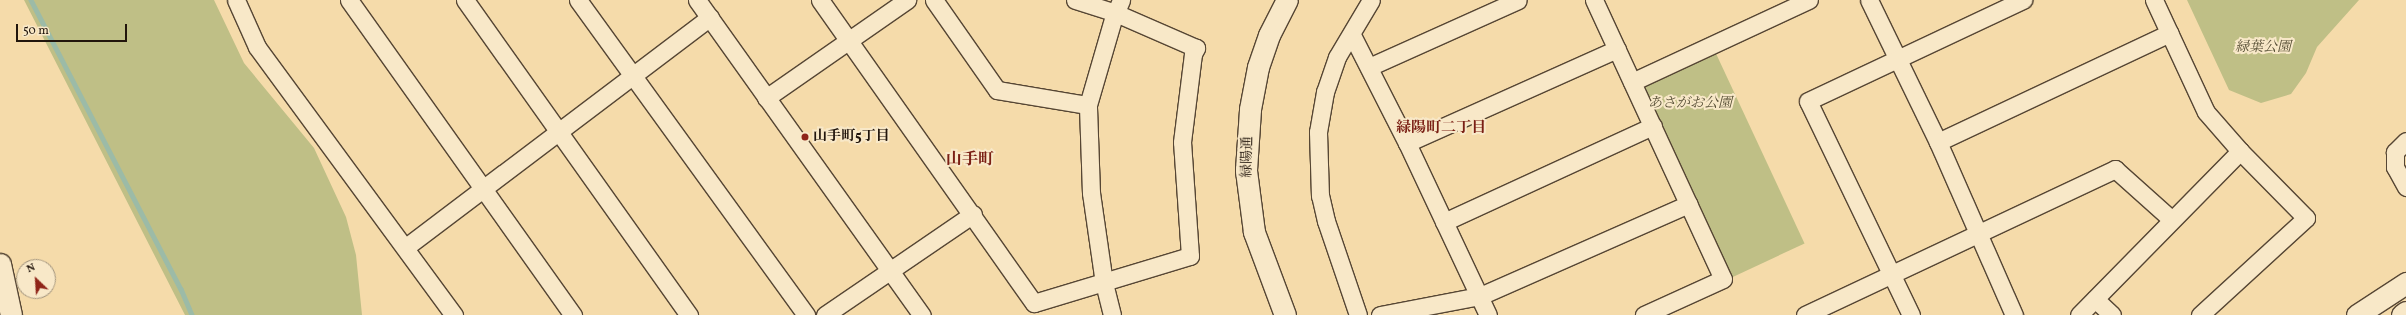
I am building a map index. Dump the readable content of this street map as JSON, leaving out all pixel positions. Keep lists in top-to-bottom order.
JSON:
{
  "streets": {
    "street": ["緑陽通"]
  },
  "districts": ["緑陽町二丁目", "山手町"],
  "parks": ["緑葉公園", "あさがお公園"],
  "places": ["山手町5丁目"],
  "scale_bar": "50 m",
  "north": "top left"
}
